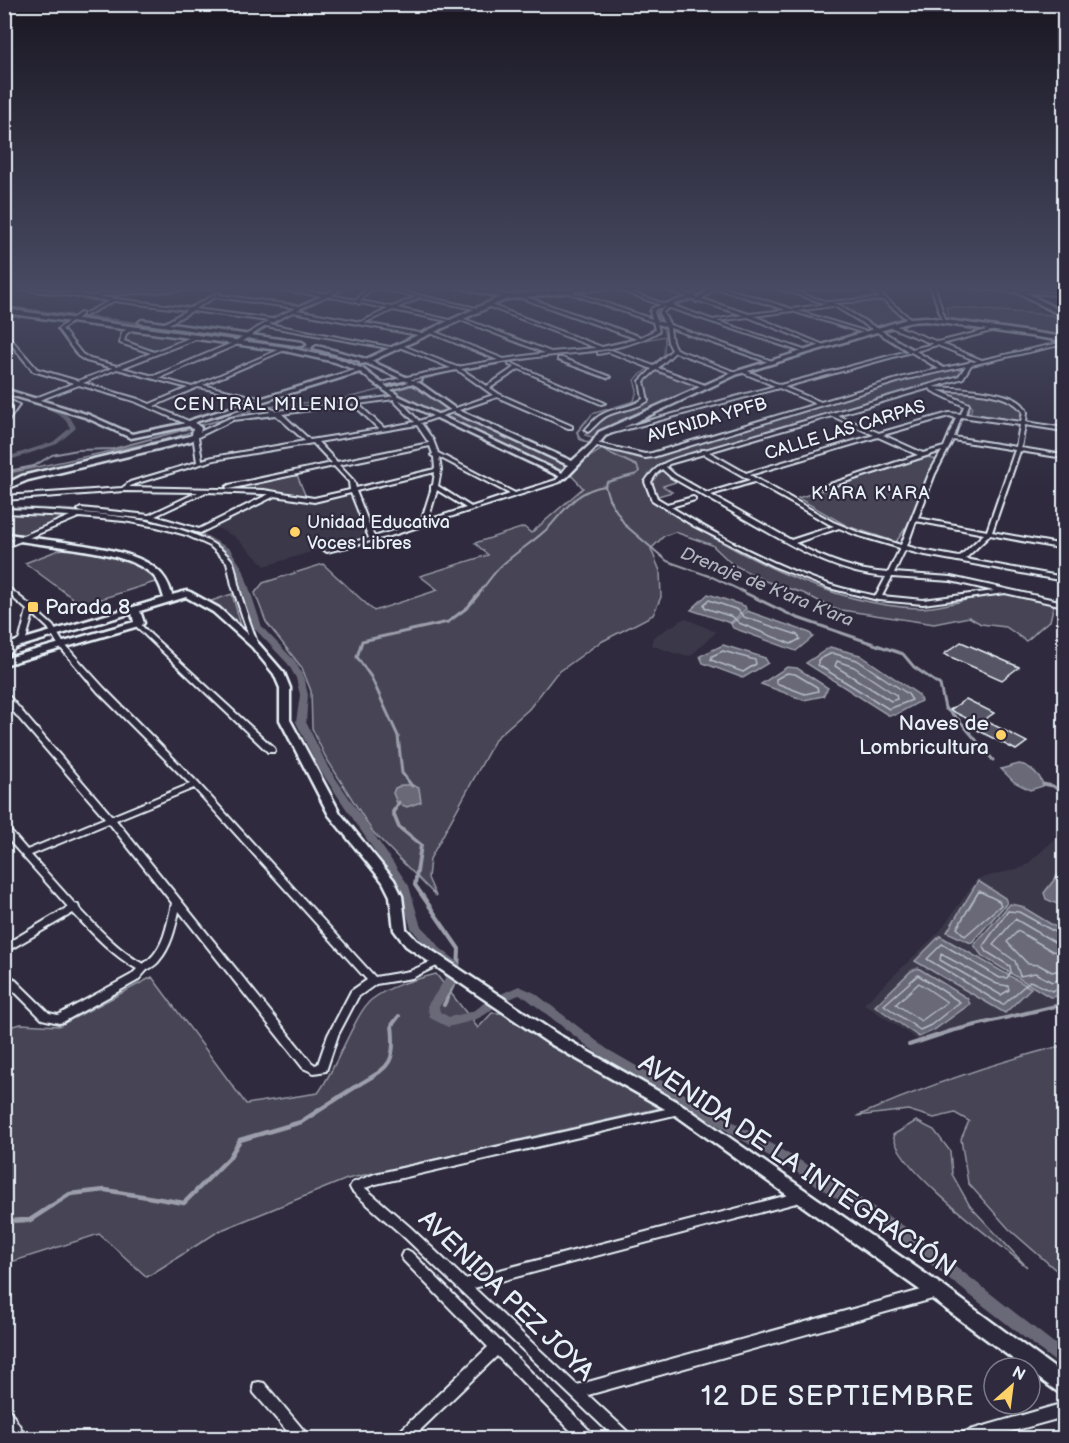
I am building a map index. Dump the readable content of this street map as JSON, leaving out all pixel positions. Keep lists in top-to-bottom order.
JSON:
{
  "streets": {
    "street": [
      "AVENIDA YPFB",
      "CALLE LAS CARPAS",
      "AVENIDA DE LA INTEGRACIÓN",
      "AVENIDA PEZ JOYA"
    ]
  },
  "crossings": [
    ["AVENIDA DE LA INTEGRACIÓN", "AVENIDA PEZ JOYA"]
  ],
  "districts": ["CENTRAL MILENIO", "K'ARA K'ARA", "12 DE SEPTIEMBRE"],
  "water": ["Drenaje de K'ara K'ara"],
  "places": {
    "other": ["Unidad Educativa Voces Libres", "Naves de Lombricultura"],
    "transit": ["Parada 8"]
  },
  "north": "top right"
}
